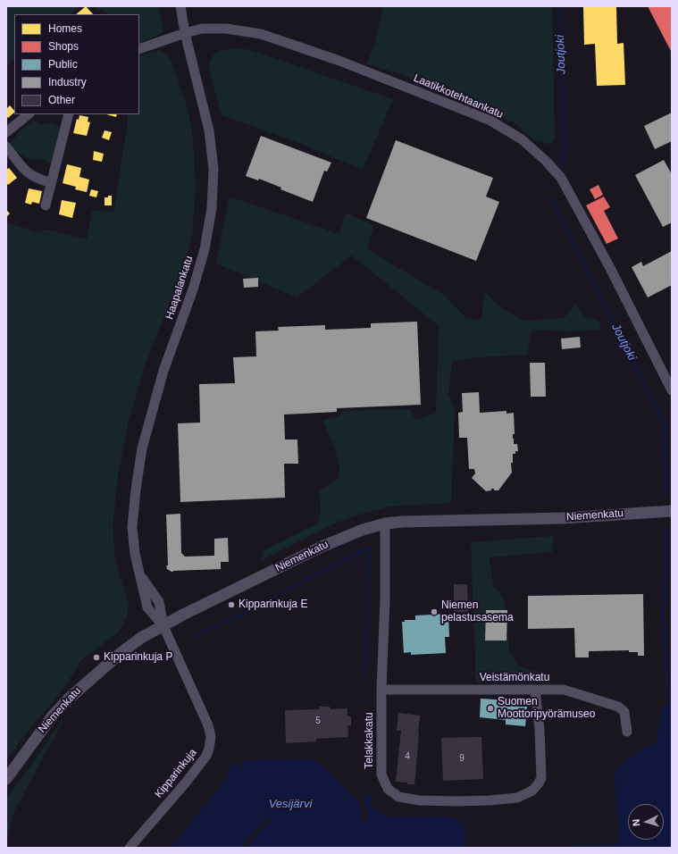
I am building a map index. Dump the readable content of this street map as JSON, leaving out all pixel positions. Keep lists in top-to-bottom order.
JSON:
{
  "streets": {
    "street": [
      "Laatikkotehtaankatu",
      "Haapalankatu",
      "Niemenkatu",
      "Veistämönkatu",
      "Telakkakatu",
      "Kipparinkuja"
    ]
  },
  "crossings": [
    ["Laatikkotehtaankatu", "Haapalankatu"],
    ["Haapalankatu", "Niemenkatu"],
    ["Haapalankatu", "Kipparinkuja"],
    ["Niemenkatu", "Telakkakatu"],
    ["Niemenkatu", "Kipparinkuja"],
    ["Veistämönkatu", "Telakkakatu"]
  ],
  "water": ["Joutjoki", "Vesijärvi"],
  "places": [
    "Kipparinkuja E",
    "Niemen pelastusasema",
    "Kipparinkuja P",
    "Suomen Moottoripyörämuseo"
  ],
  "house_numbers": ["5", "4", "9"],
  "legend": [
    "Homes",
    "Shops",
    "Public",
    "Industry",
    "Other"
  ],
  "north": "left"
}
